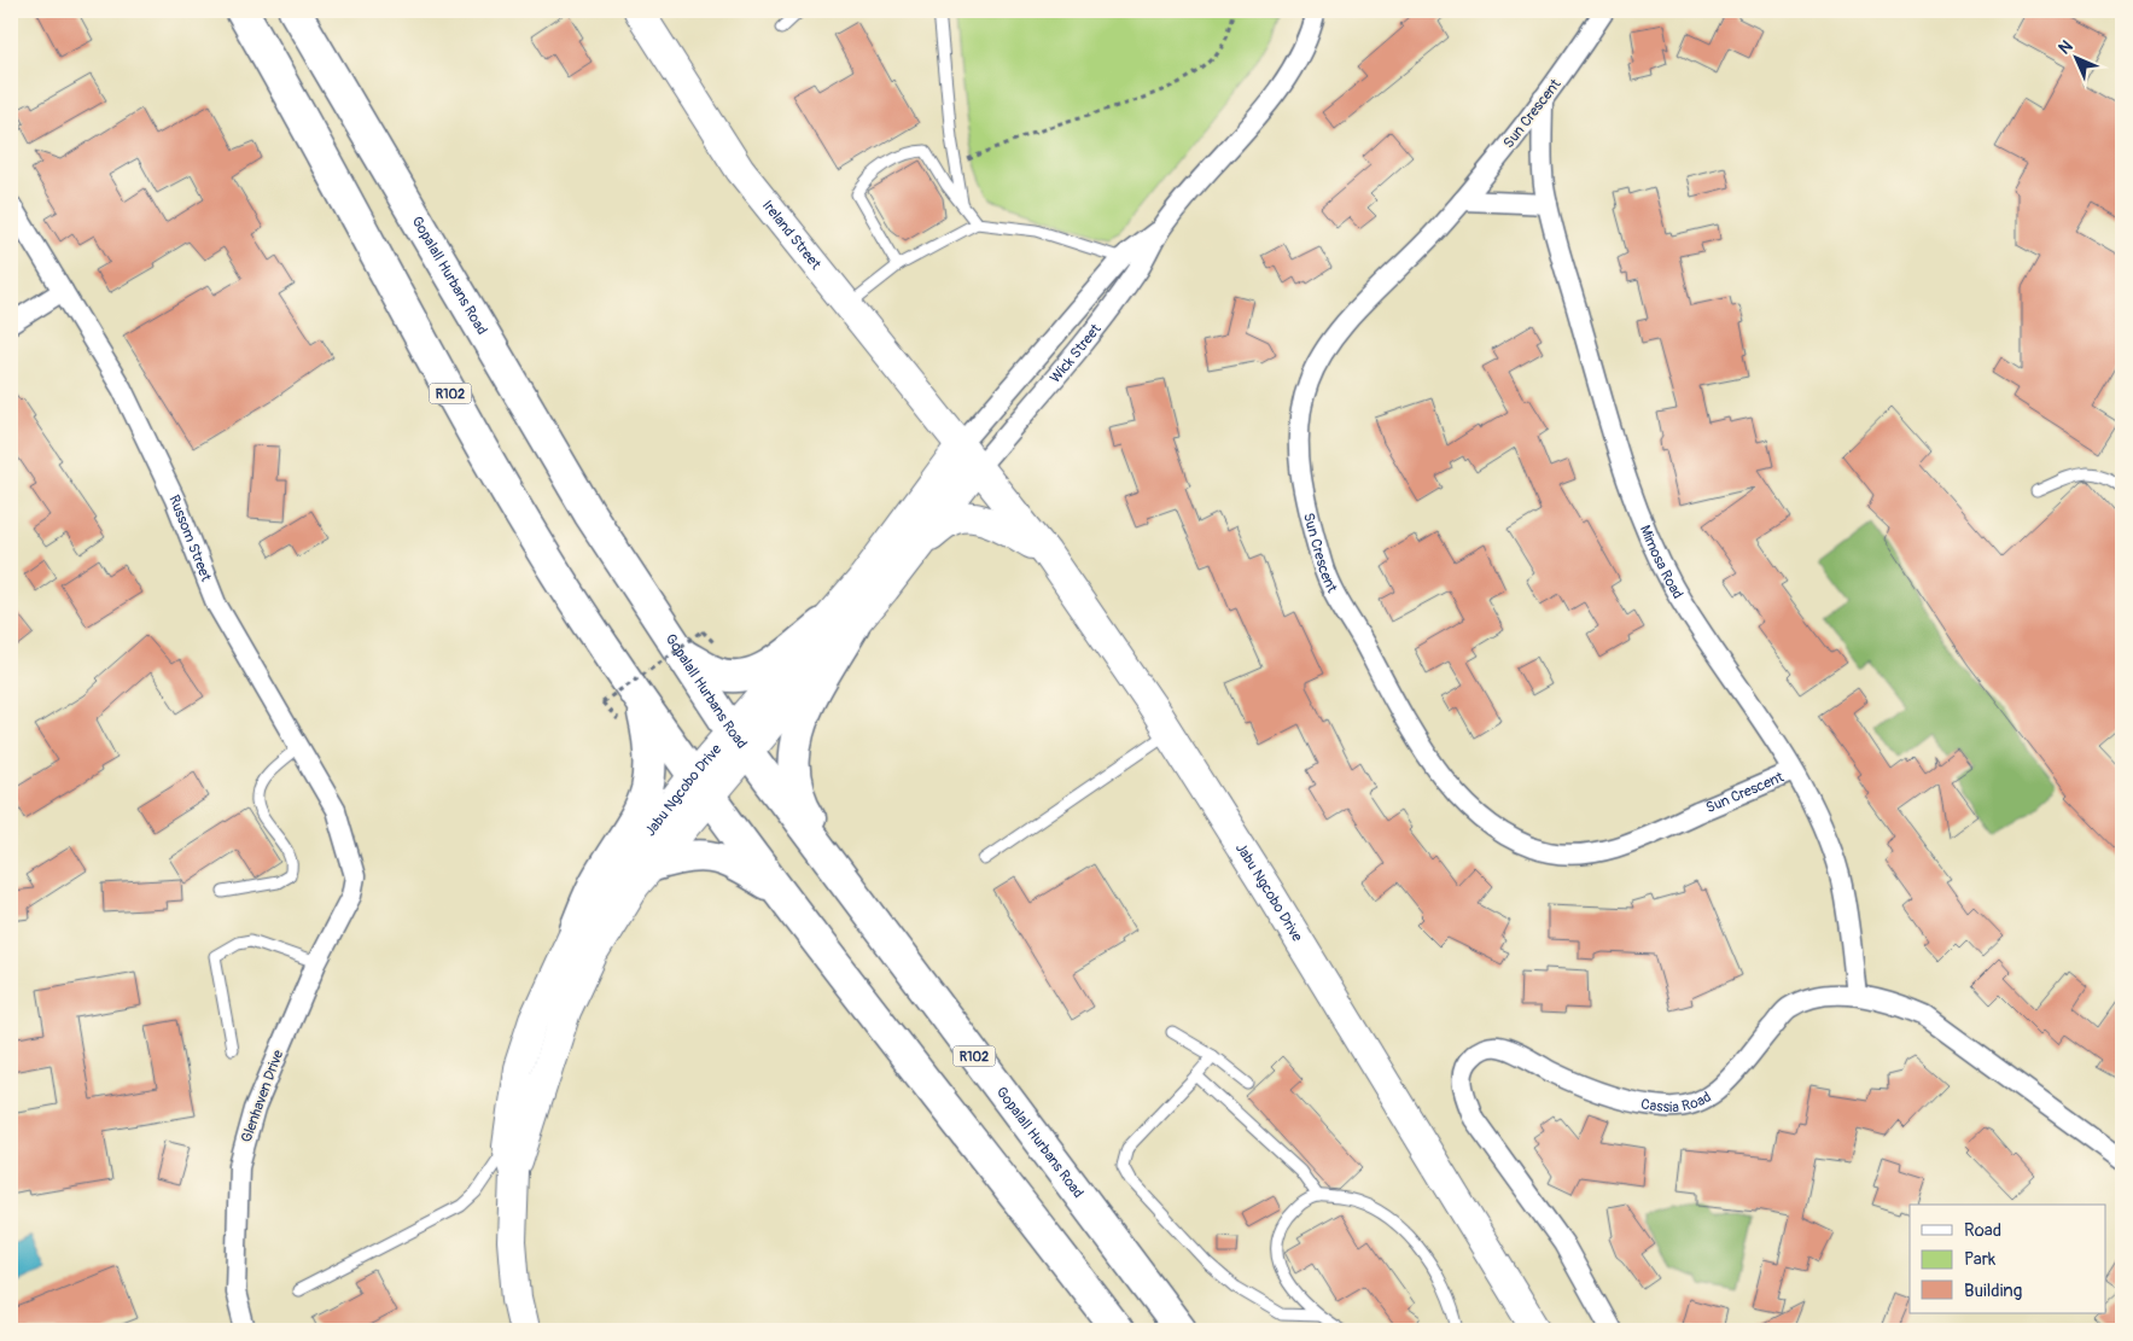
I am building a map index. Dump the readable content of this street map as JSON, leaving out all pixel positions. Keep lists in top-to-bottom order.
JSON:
{
  "streets": {
    "main road": [
      "Ireland Street",
      "Gopalall Hurbans Road",
      "R102",
      "Jabu Ngcobo Drive"
    ],
    "street": [
      "Sun Crescent",
      "Wick Street",
      "Russom Street",
      "Mimosa Road",
      "Glenhaven Drive",
      "Cassia Road"
    ]
  },
  "crossings": [
    ["Sun Crescent", "Mimosa Road"],
    ["Ireland Street", "Wick Street"],
    ["Ireland Street", "Jabu Ngcobo Drive"],
    ["Gopalall Hurbans Road", "Jabu Ngcobo Drive"],
    ["Wick Street", "Jabu Ngcobo Drive"],
    ["R102", "Jabu Ngcobo Drive"],
    ["Russom Street", "Glenhaven Drive"],
    ["Mimosa Road", "Cassia Road"]
  ],
  "legend": ["Road", "Park", "Building"],
  "north": "top left"
}
